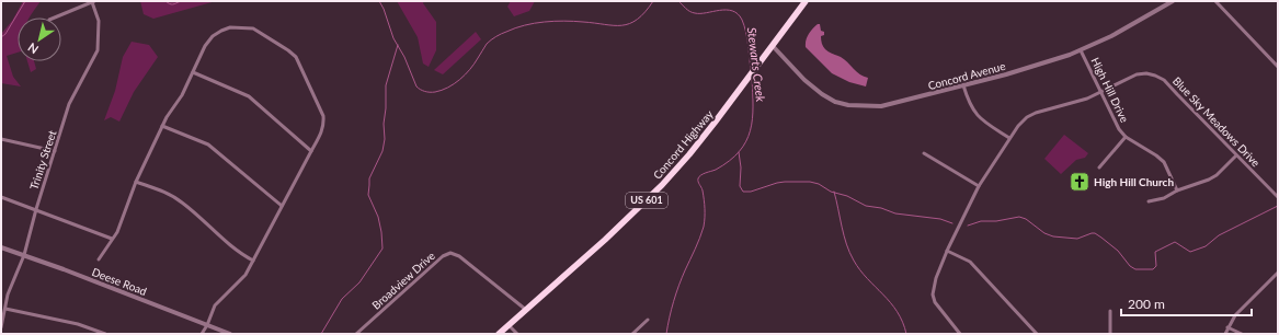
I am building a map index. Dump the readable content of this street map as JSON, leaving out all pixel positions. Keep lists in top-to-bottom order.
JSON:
{
  "streets": {
    "highway": ["Concord Highway", "US 601"],
    "street": [
      "Concord Avenue",
      "High Hill Drive",
      "Blue Sky Meadows Drive",
      "Trinity Street",
      "Broadview Drive",
      "Deese Road"
    ]
  },
  "crossings": [
    ["Concord Avenue", "High Hill Drive"],
    ["Concord Avenue", "Concord Highway"],
    ["Concord Avenue", "US 601"],
    ["High Hill Drive", "Blue Sky Meadows Drive"],
    ["Concord Highway", "US 601"],
    ["Concord Highway", "Broadview Drive"],
    ["Trinity Street", "Deese Road"]
  ],
  "water": ["Stewarts Creek"],
  "places": {
    "church": ["High Hill Church"]
  },
  "scale_bar": "200 m",
  "north": "bottom left"
}
